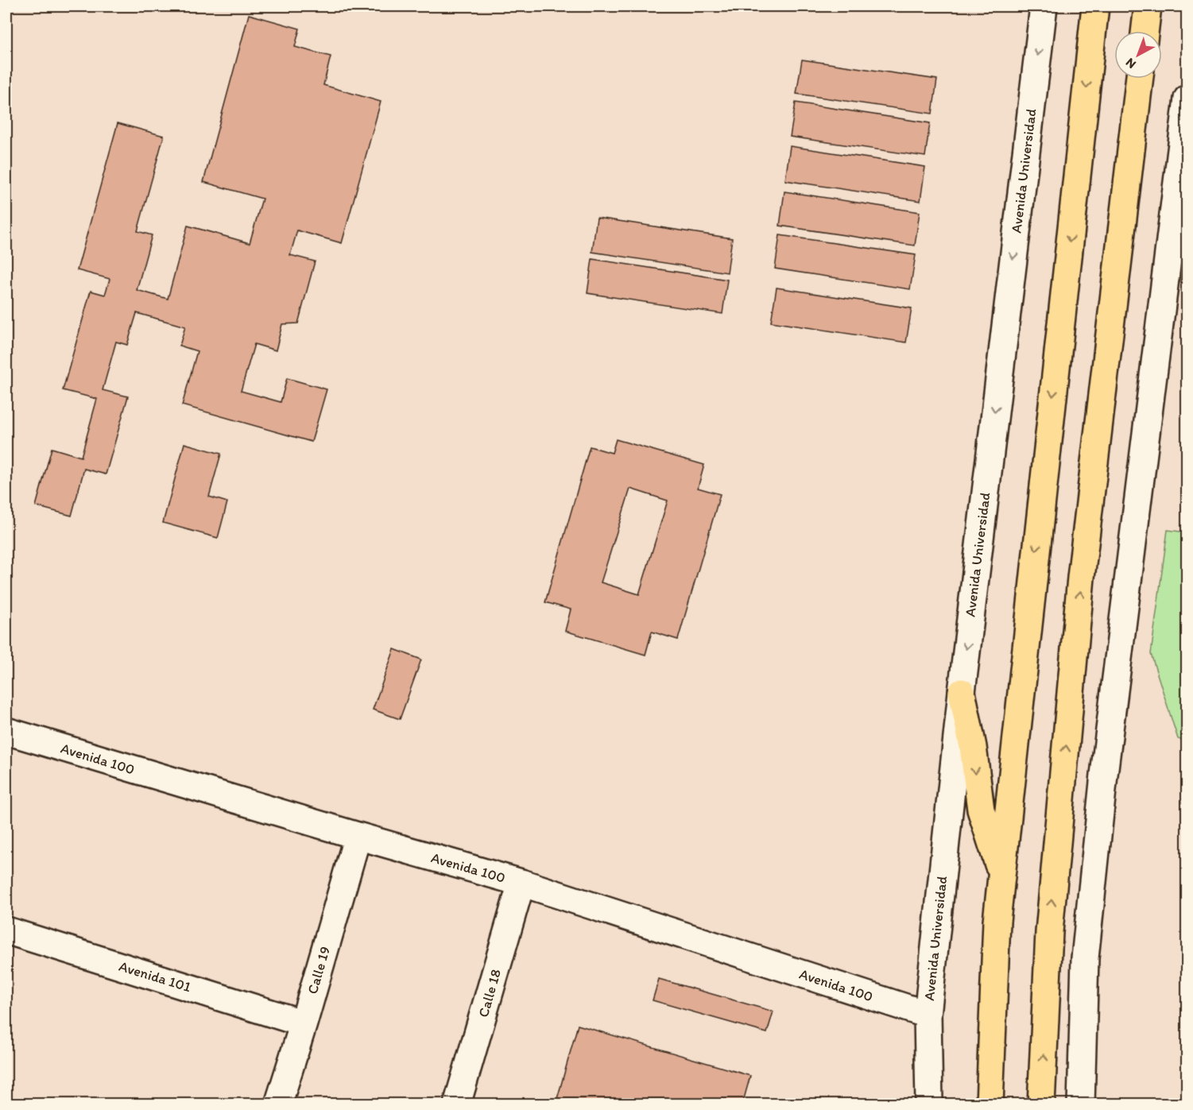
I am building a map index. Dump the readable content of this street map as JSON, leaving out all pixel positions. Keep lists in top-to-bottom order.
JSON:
{
  "streets": {
    "street": [
      "Avenida Universidad",
      "Avenida 100",
      "Calle 19",
      "Avenida 101",
      "Calle 18"
    ]
  },
  "crossings": [
    ["Avenida Universidad", "Avenida 100"],
    ["Avenida 100", "Calle 19"],
    ["Avenida 100", "Calle 18"],
    ["Calle 19", "Avenida 101"]
  ],
  "north": "bottom left"
}
